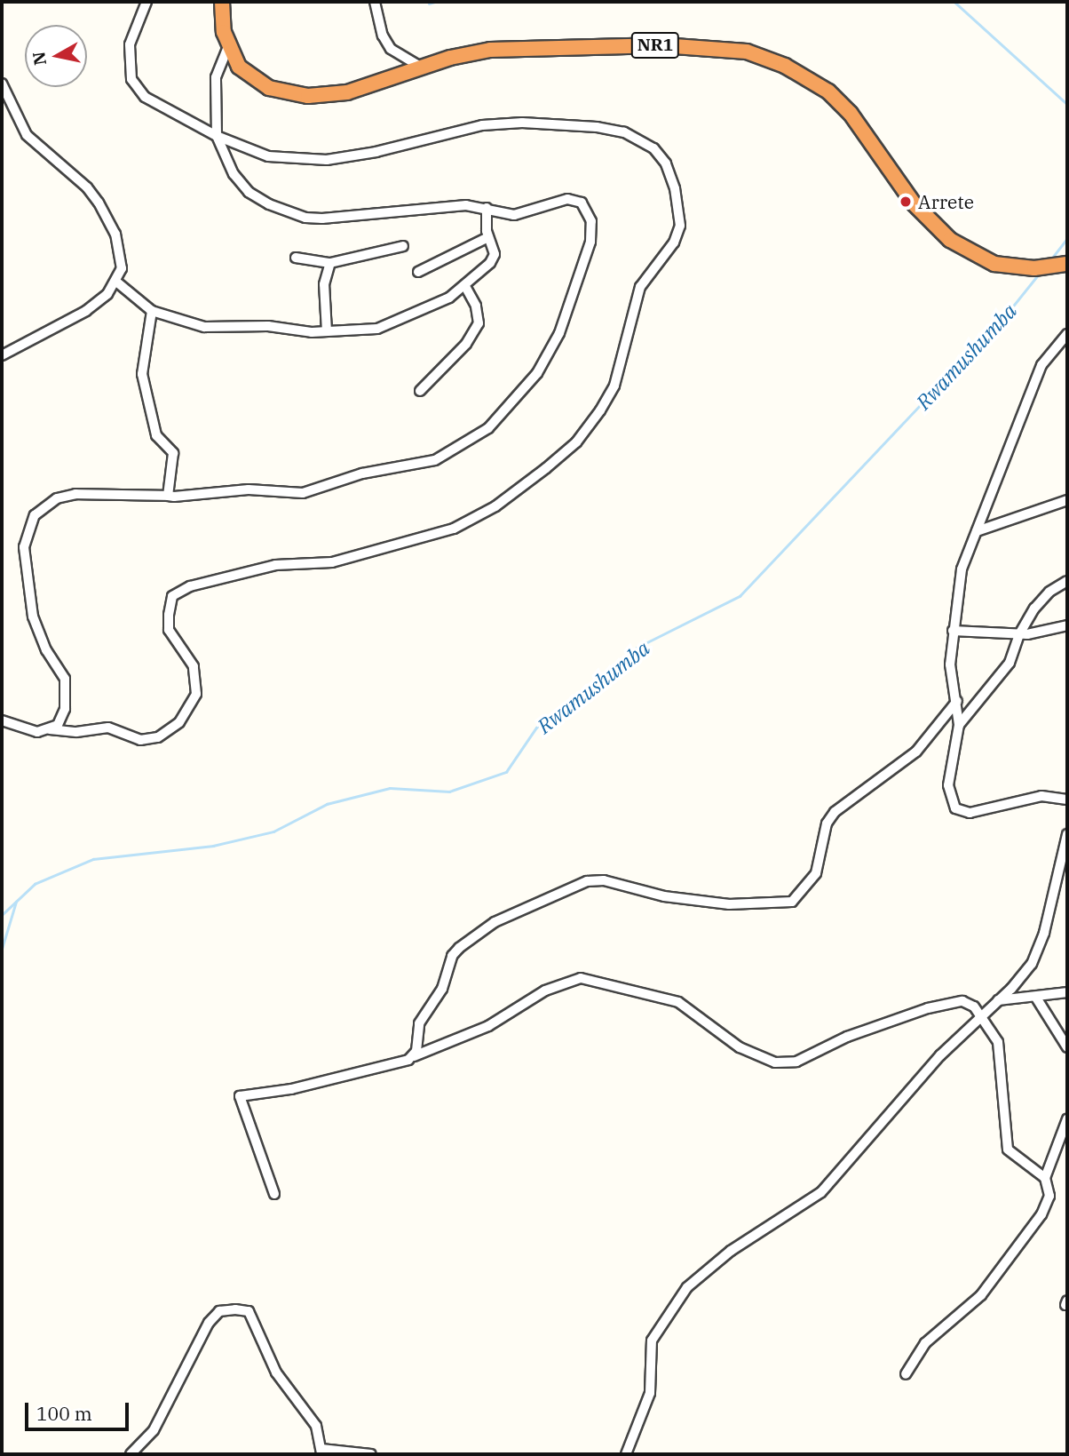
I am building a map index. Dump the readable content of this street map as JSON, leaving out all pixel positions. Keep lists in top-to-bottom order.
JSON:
{
  "streets": {
    "highway": ["NR1"]
  },
  "water": ["Rwamushumba"],
  "places": ["Arrete"],
  "scale_bar": "100 m",
  "north": "left"
}
